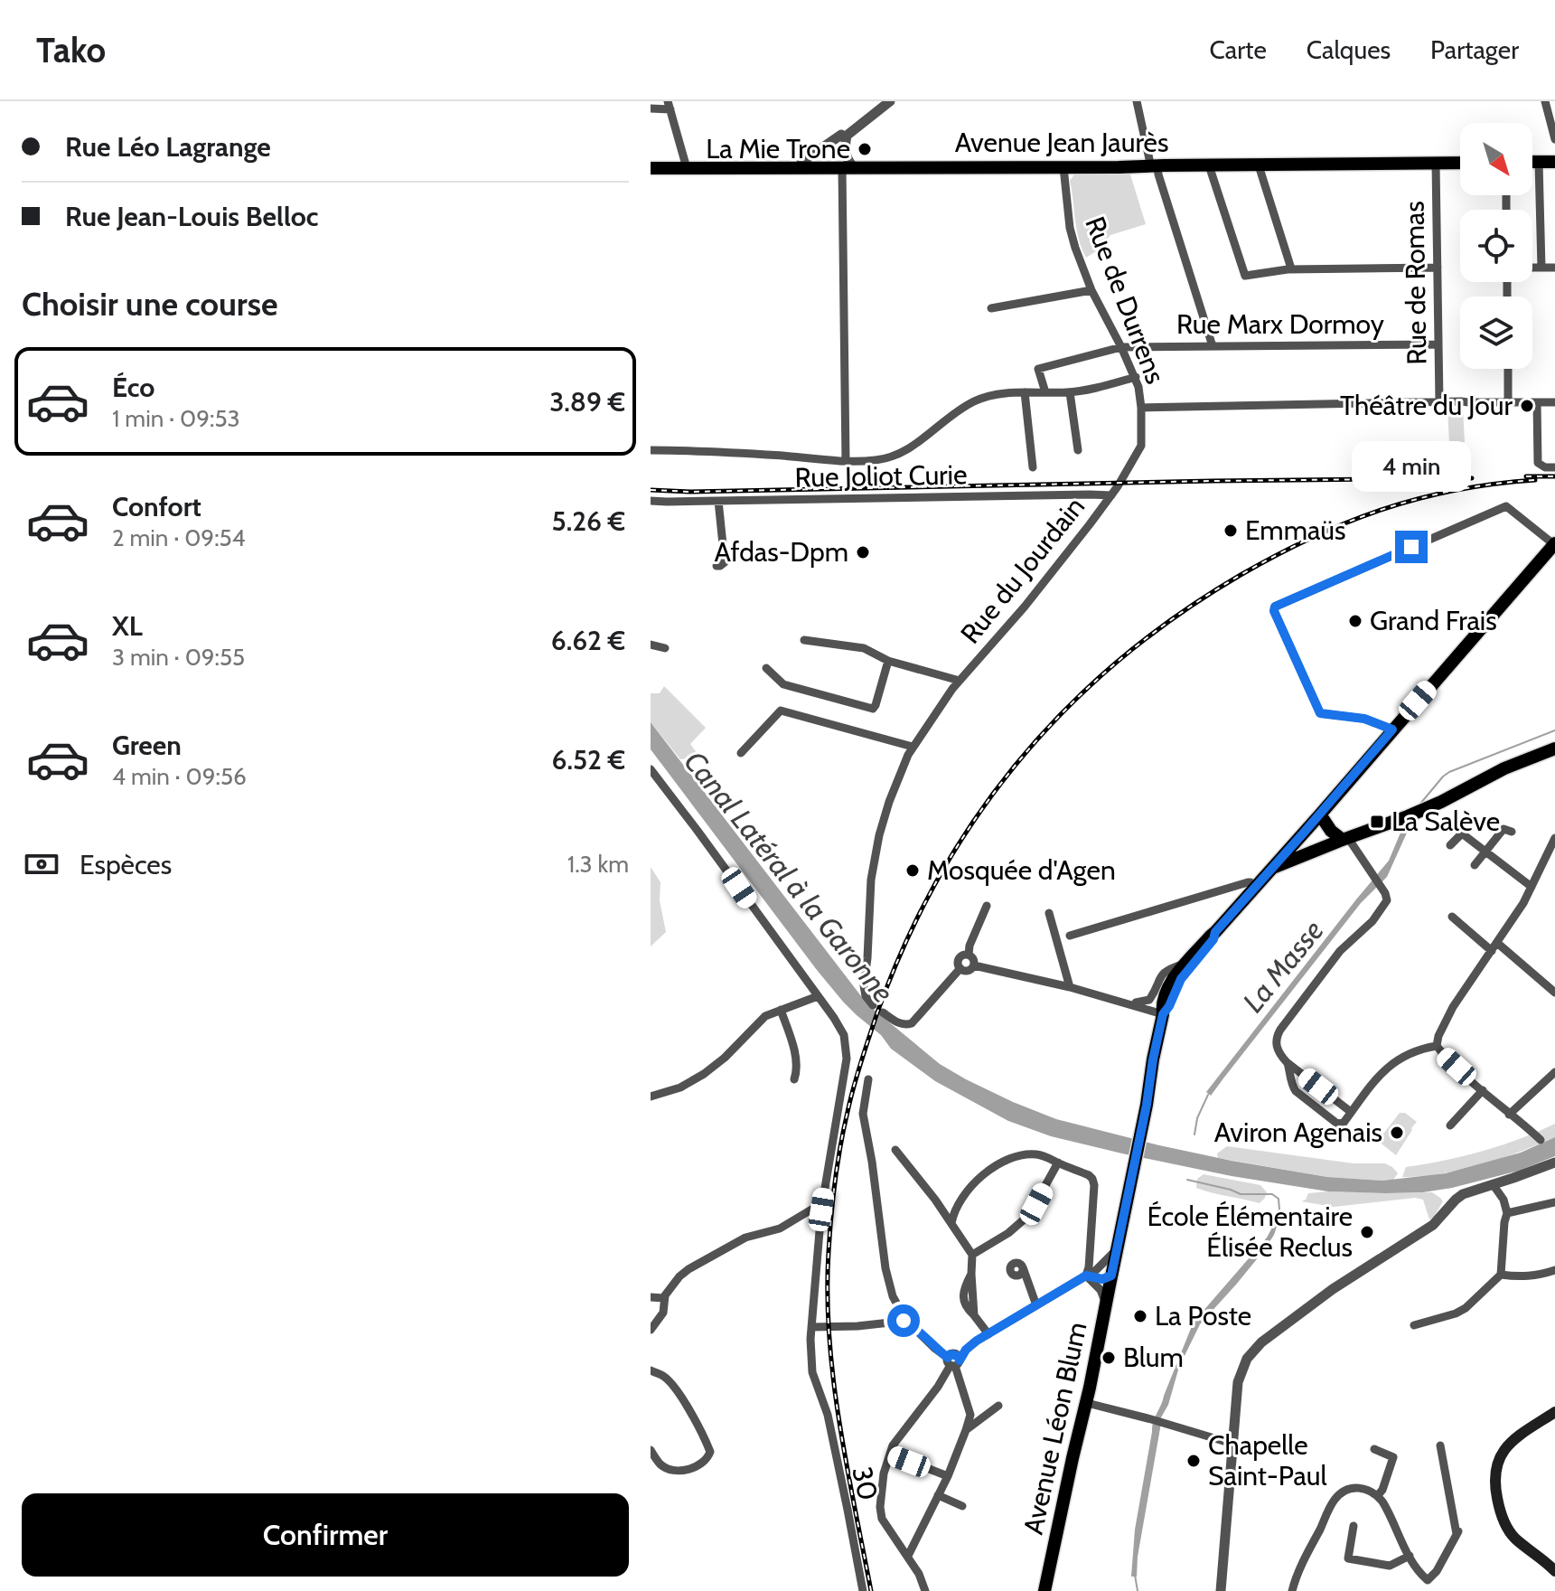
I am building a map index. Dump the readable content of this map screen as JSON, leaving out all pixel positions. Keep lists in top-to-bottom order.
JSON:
{
  "streets": {
    "main road": ["Avenue Jean Jaurès", "Avenue Léon Blum"],
    "street": [
      "Rue de Romas",
      "Rue de Durrens",
      "Rue Marx Dormoy",
      "Rue Joliot Curie",
      "Rue du Jourdain",
      "30"
    ]
  },
  "crossings": [
    ["Avenue Jean Jaurès", "Rue de Romas"],
    ["Avenue Jean Jaurès", "Rue de Durrens"],
    ["Rue de Romas", "Rue Marx Dormoy"],
    ["Rue de Durrens", "Rue Marx Dormoy"],
    ["Rue de Durrens", "Rue du Jourdain"],
    ["Rue Joliot Curie", "Rue du Jourdain"]
  ],
  "water": ["Canal Latéral à la Garonne", "La Masse"],
  "places": {
    "other": [
      "La Mie Trone",
      "Théâtre du Jour",
      "Emmaüs",
      "Afdas-Dpm",
      "Grand Frais",
      "Mosquée d'Agen",
      "Aviron Agenais",
      "École Élémentaire Élisée Reclus",
      "La Poste",
      "Blum",
      "Chapelle Saint-Paul"
    ],
    "transit": ["La Salève"]
  },
  "north": "bottom right",
  "page": {
    "header": "Tako",
    "nav": ["Carte", "Calques", "Partager"],
    "banner": ["Rue Léo Lagrange", "Rue Jean-Louis Belloc"],
    "heading": "Choisir une course",
    "list": [
      {
        "name": "Éco",
        "note": "1 min · 09:53",
        "value": "3.89 €"
      },
      {
        "name": "Confort",
        "note": "2 min · 09:54",
        "value": "5.26 €"
      },
      {
        "name": "XL",
        "note": "3 min · 09:55",
        "value": "6.62 €"
      },
      {
        "name": "Green",
        "note": "4 min · 09:56",
        "value": "6.52 €"
      }
    ],
    "bubble": "4 min",
    "pay": ["Espèces", "1.3 km"],
    "buttons": "Confirmer"
  }
}
